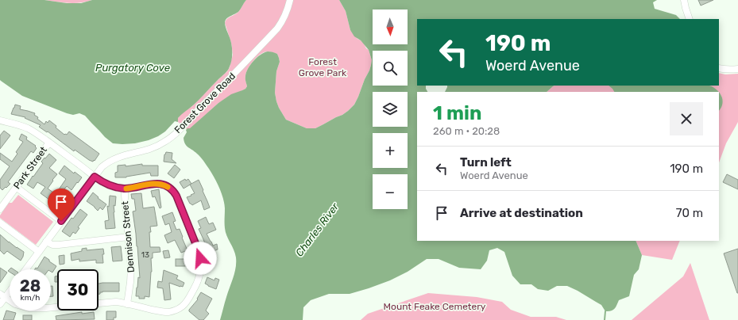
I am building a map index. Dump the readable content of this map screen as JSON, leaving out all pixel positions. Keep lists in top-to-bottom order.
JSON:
{
  "streets": {
    "street": ["Forest Grove Road", "Park Street", "Dennison Street"]
  },
  "water": ["Purgatory Cove", "Charles River"],
  "parks": ["Forest Grove Park", "Mount Feake Cemetery"],
  "house_numbers": ["13"],
  "north": "bottom",
  "page": {
    "map_buttons": ["+", "−"],
    "turn": ["190 m", "Woerd Avenue"],
    "heading": ["1 min", "260 m · 20:28"],
    "list": [
      {
        "name": "Turn left",
        "note": "Woerd Avenue",
        "value": "190 m"
      },
      {
        "name": "Arrive at destination",
        "value": "70 m"
      }
    ],
    "speed": "28 km/h",
    "limit": "30"
  }
}
